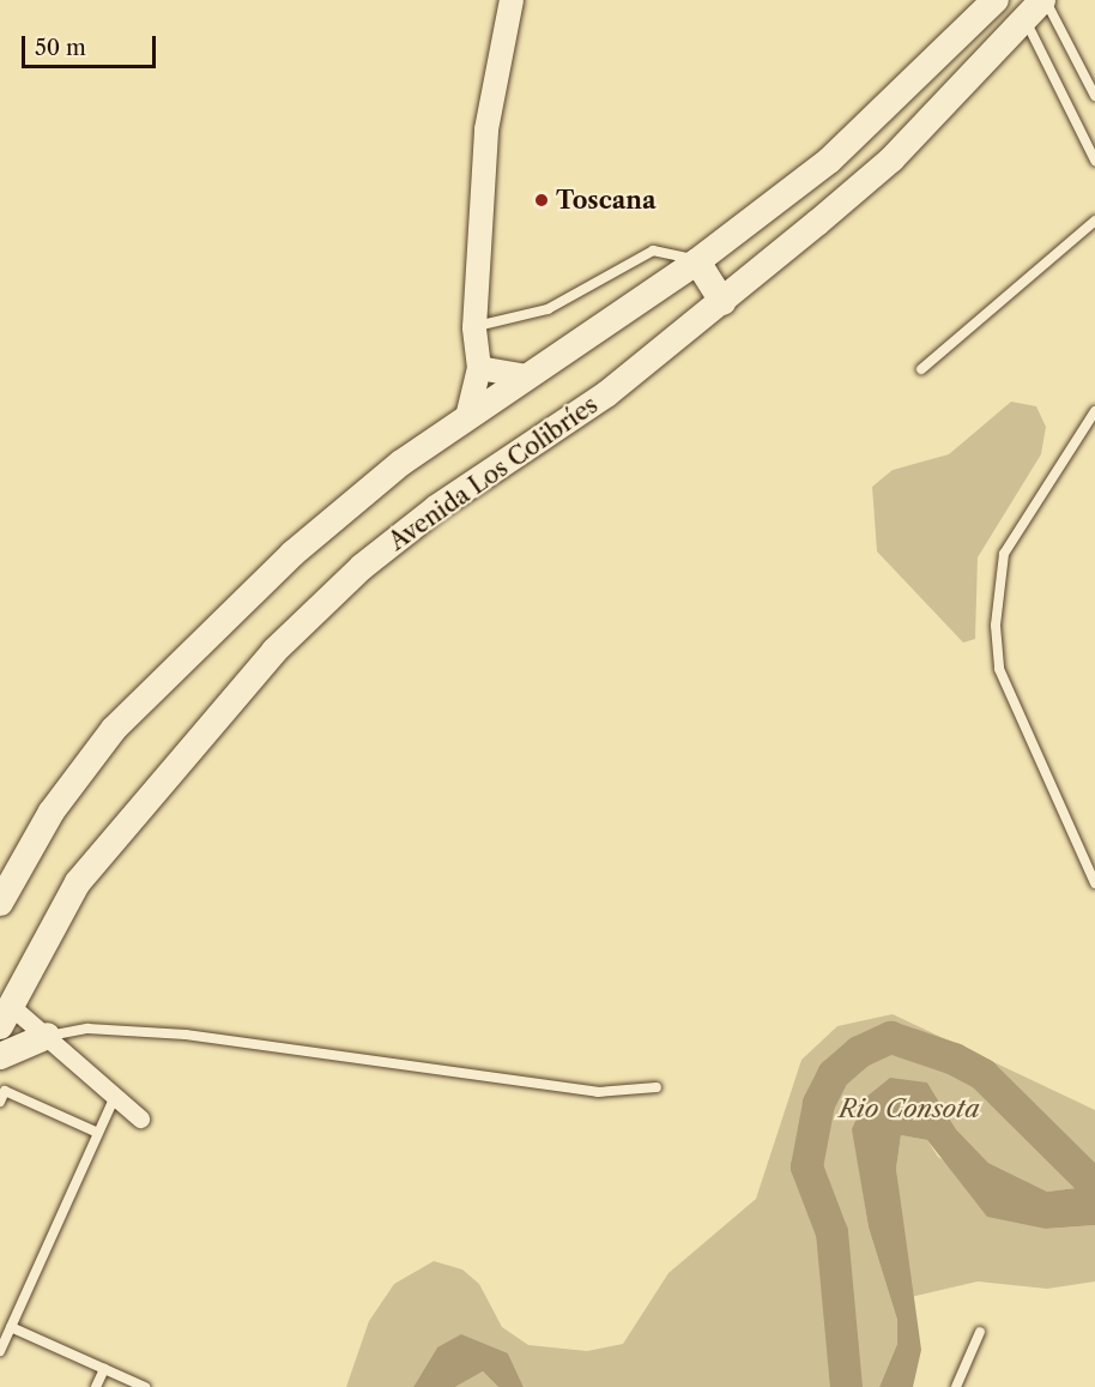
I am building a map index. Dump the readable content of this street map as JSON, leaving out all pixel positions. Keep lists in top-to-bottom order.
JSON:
{
  "streets": {
    "main road": ["Avenida Los Colibríes"]
  },
  "water": ["Rio Consota"],
  "places": ["Toscana"],
  "scale_bar": "50 m"
}
